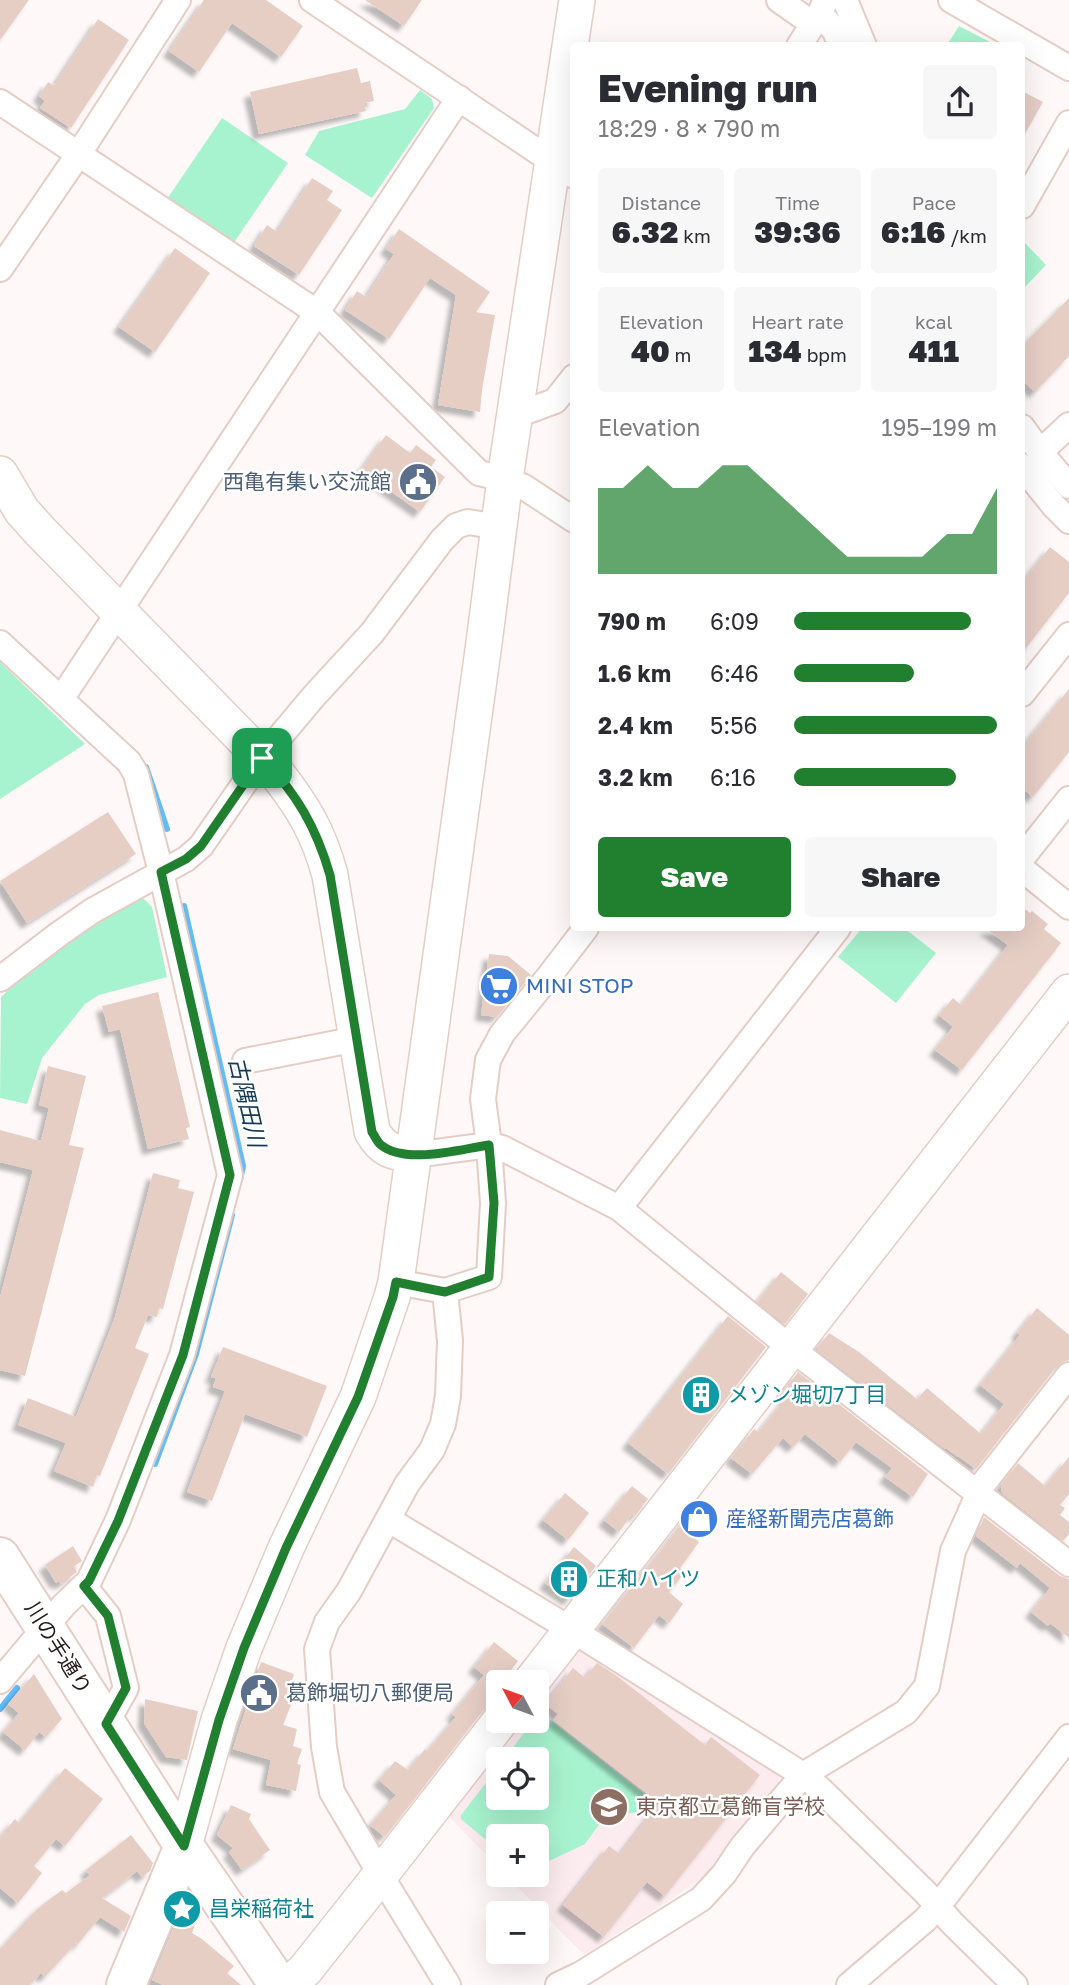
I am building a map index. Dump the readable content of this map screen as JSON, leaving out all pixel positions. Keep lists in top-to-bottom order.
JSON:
{
  "streets": {
    "main road": ["川の手通り"]
  },
  "water": ["古隅田川"],
  "places": {
    "public building": ["西亀有集い交流館", "葛飾堀切八郵便局"],
    "supermarket": ["MINI STOP"],
    "building": ["メゾン堀切7丁目", "正和ハイツ"],
    "shop": ["産経新聞売店葛飾"],
    "school or university": ["東京都立葛飾盲学校"],
    "place": ["昌栄稲荷社"]
  },
  "north": "top left",
  "page": {
    "heading": ["Evening run", "18:29 · 8 × 790 m"],
    "stats": [
      ["Distance", "6.32 km"],
      ["Time", "39:36"],
      ["Pace", "6:16 /km"],
      ["Elevation", "40 m"],
      ["Heart rate", "134 bpm"],
      ["kcal", "411"]
    ],
    "chart": ["Elevation", "195–199 m"],
    "list": [
      {
        "name": "790 m",
        "note": "6:09"
      },
      {
        "name": "1.6 km",
        "note": "6:46"
      },
      {
        "name": "2.4 km",
        "note": "5:56"
      },
      {
        "name": "3.2 km",
        "note": "6:16"
      }
    ],
    "buttons": ["Save", "Share"],
    "map_buttons": ["+", "−"]
  }
}
